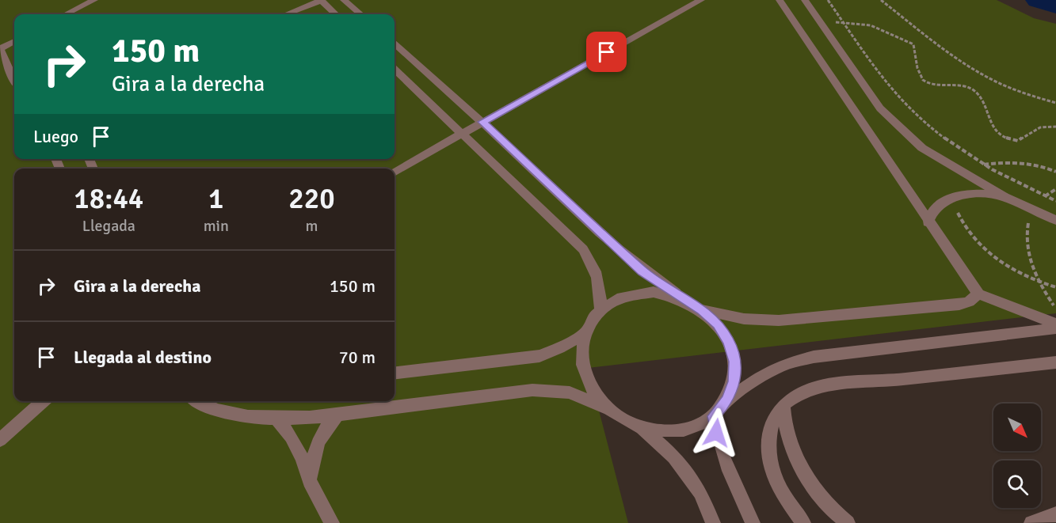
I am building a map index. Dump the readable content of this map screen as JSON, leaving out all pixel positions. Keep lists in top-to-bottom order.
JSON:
{
  "north": "bottom right",
  "page": {
    "turn": ["150 m", "Gira a la derecha"],
    "then": "Luego",
    "eta": [
      "18:44",
      "Llegada",
      "1",
      "min",
      "220",
      "m"
    ],
    "list": [
      {
        "name": "Gira a la derecha",
        "value": "150 m"
      },
      {
        "name": "Llegada al destino",
        "value": "70 m"
      }
    ]
  }
}
